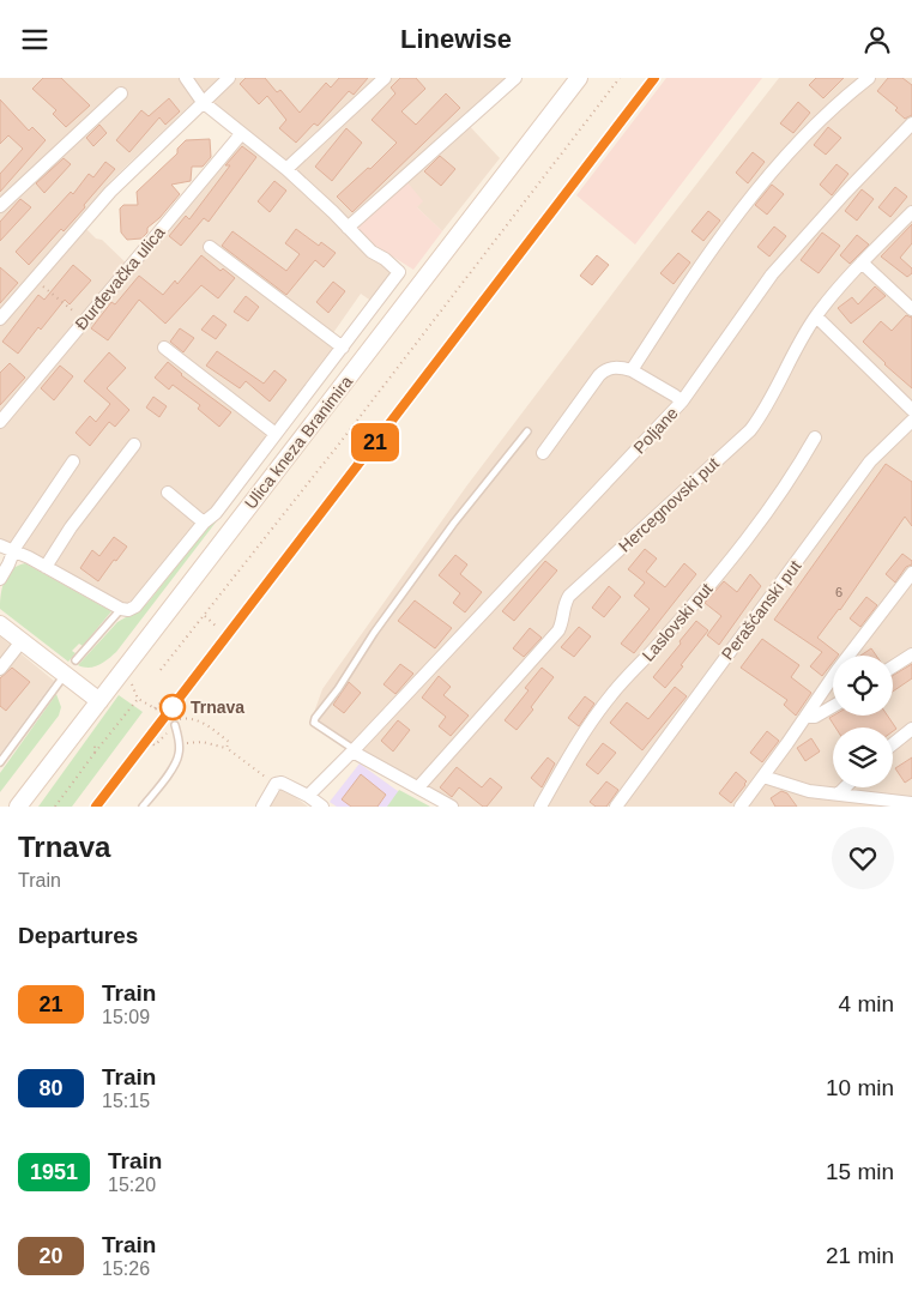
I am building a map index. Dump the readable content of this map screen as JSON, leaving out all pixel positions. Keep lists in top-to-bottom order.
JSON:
{
  "streets": {
    "main road": ["Ulica kneza Branimira"],
    "street": [
      "Đurđevačka ulica",
      "Poljane",
      "Hercegnovski put",
      "Perašćanski put",
      "Laslovski put"
    ]
  },
  "places": ["Trnava"],
  "house_numbers": ["6"],
  "page": {
    "header": "Linewise",
    "on_map": "21",
    "heading": [
      ["Trnava", "Train"],
      "Departures"
    ],
    "list": [
      {
        "mark": "21",
        "name": "Train",
        "note": "15:09",
        "value": "4 min"
      },
      {
        "mark": "80",
        "name": "Train",
        "note": "15:15",
        "value": "10 min"
      },
      {
        "mark": "1951",
        "name": "Train",
        "note": "15:20",
        "value": "15 min"
      },
      {
        "mark": "20",
        "name": "Train",
        "note": "15:26",
        "value": "21 min"
      }
    ]
  }
}
